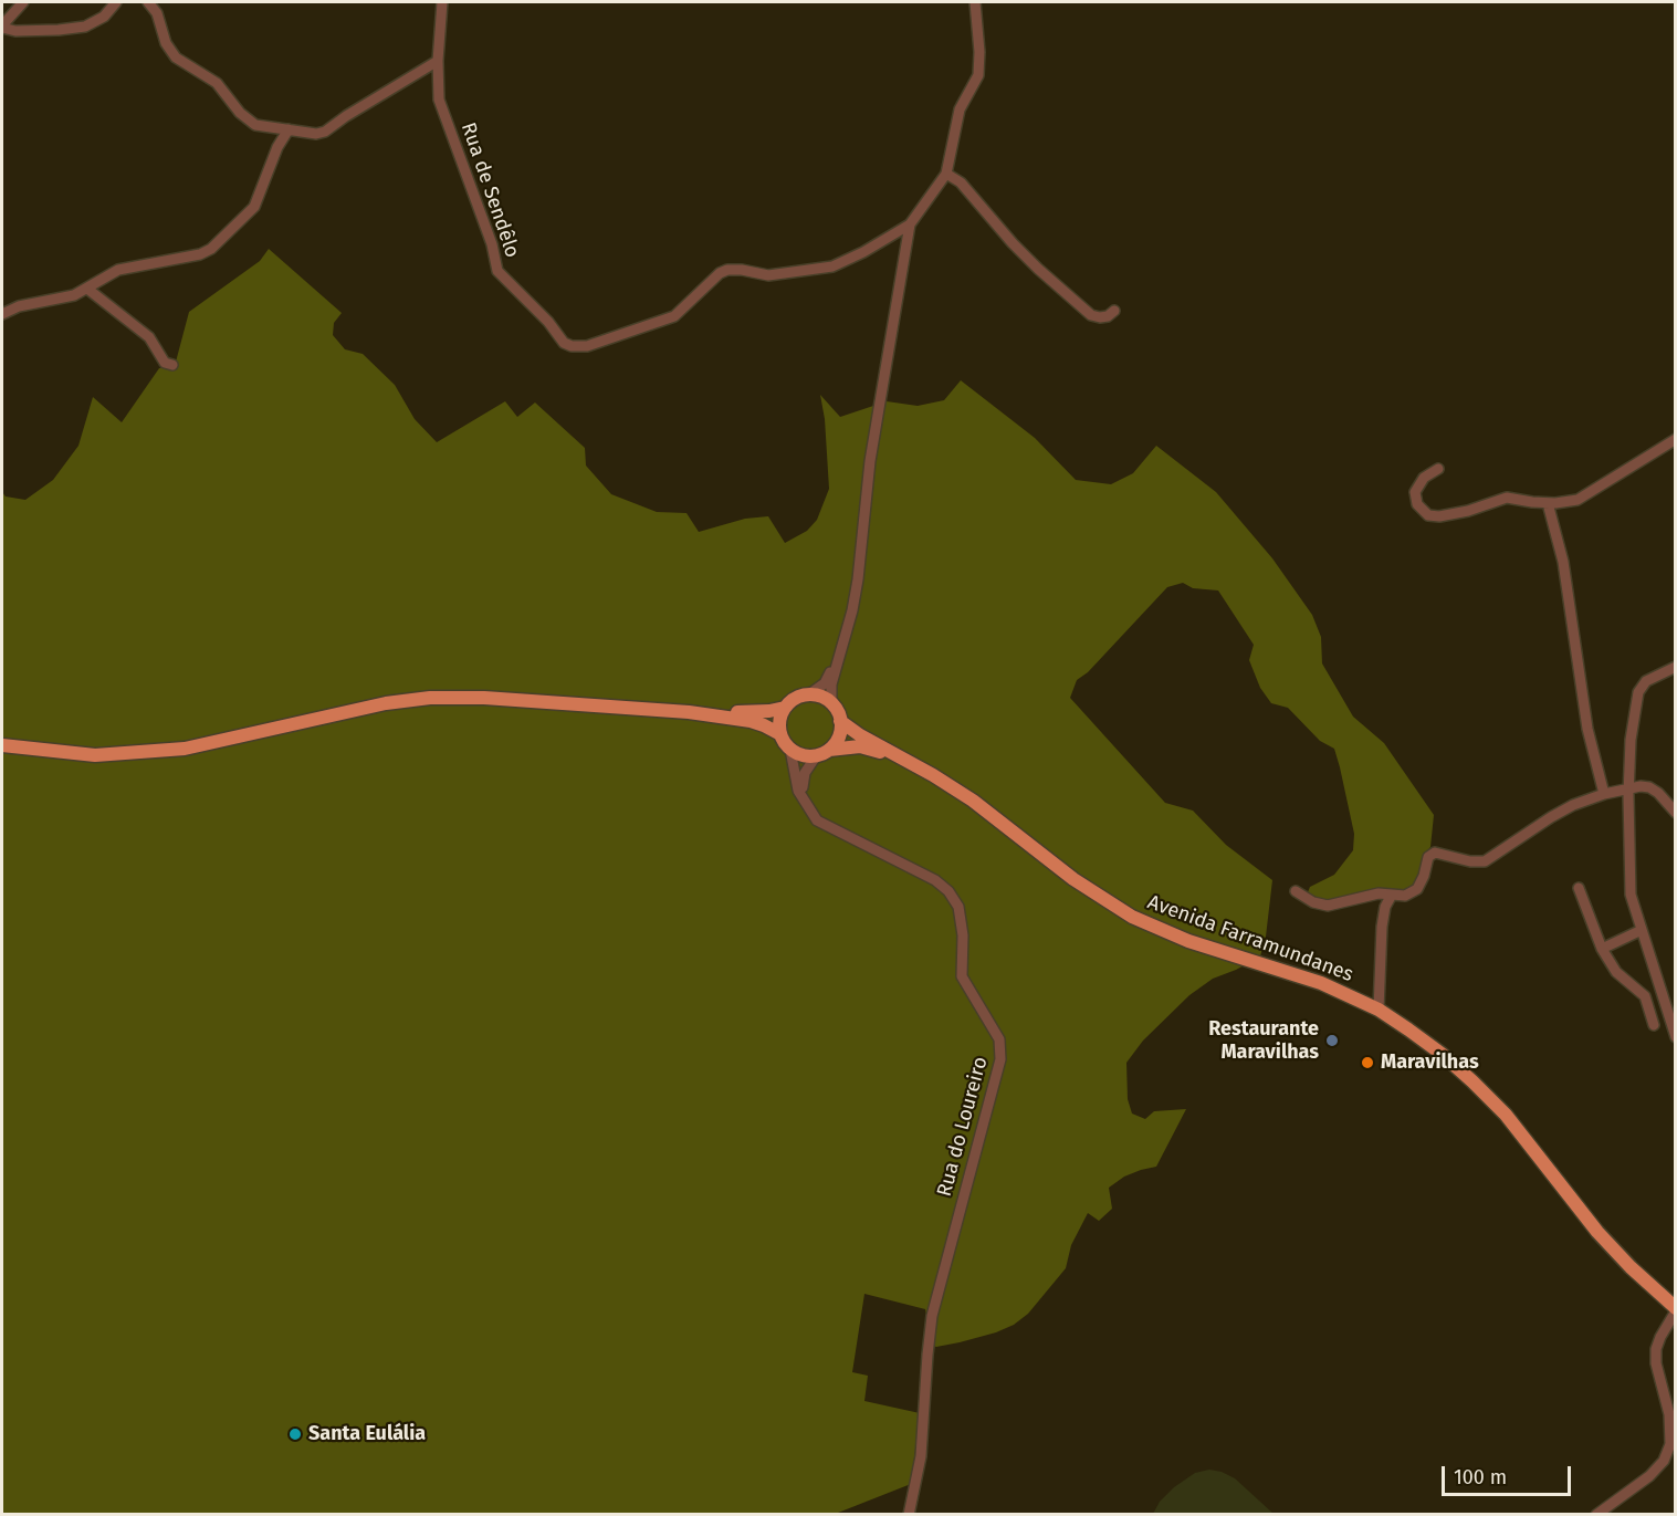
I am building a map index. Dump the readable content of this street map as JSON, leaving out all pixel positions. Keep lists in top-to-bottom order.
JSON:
{
  "streets": {
    "main road": ["Avenida Farramundanes"],
    "street": ["Rua de Sendêlo", "Rua do Loureiro"]
  },
  "places": ["Restaurante Maravilhas", "Maravilhas", "Santa Eulália"],
  "scale_bar": "100 m"
}
